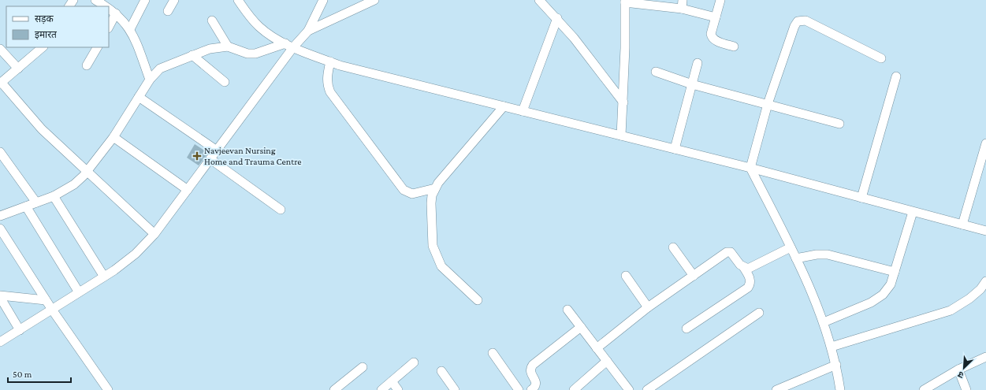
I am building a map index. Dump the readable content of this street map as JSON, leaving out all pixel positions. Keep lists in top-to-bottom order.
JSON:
{
  "places": {
    "health": ["Navjeevan Nursing Home and Trauma Centre"]
  },
  "legend": ["सड़क", "इमारत"],
  "scale_bar": "50 m",
  "north": "bottom left"
}
